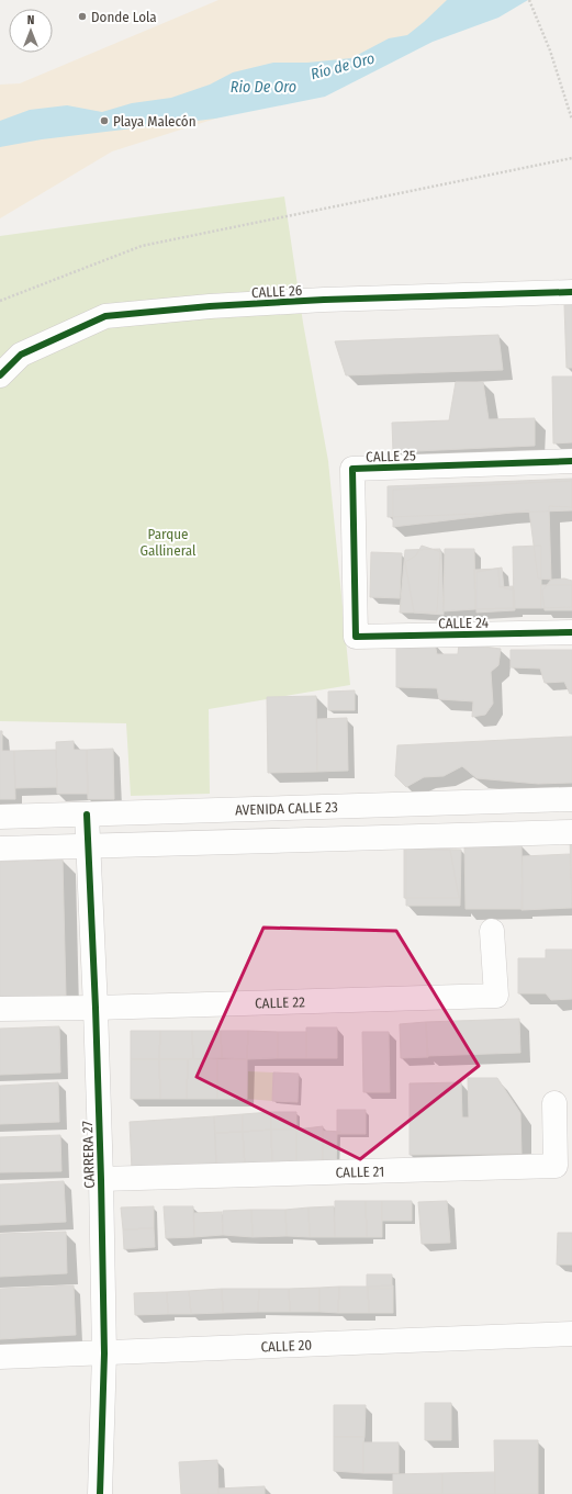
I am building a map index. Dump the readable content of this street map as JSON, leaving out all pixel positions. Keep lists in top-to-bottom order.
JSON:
{
  "streets": {
    "street": [
      "CALLE 26",
      "CALLE 25",
      "CALLE 24",
      "AVENIDA CALLE 23",
      "CALLE 22",
      "CARRERA 27",
      "CALLE 21",
      "CALLE 20"
    ]
  },
  "crossings": [
    ["CALLE 25", "CALLE 24"],
    ["AVENIDA CALLE 23", "CARRERA 27"],
    ["CALLE 22", "CARRERA 27"],
    ["CARRERA 27", "CALLE 21"],
    ["CARRERA 27", "CALLE 20"]
  ],
  "water": ["Río de Oro", "Rio De Oro"],
  "parks": ["Parque Gallineral"],
  "places": ["Donde Lola", "Playa Malecón"],
  "north": "top"
}
